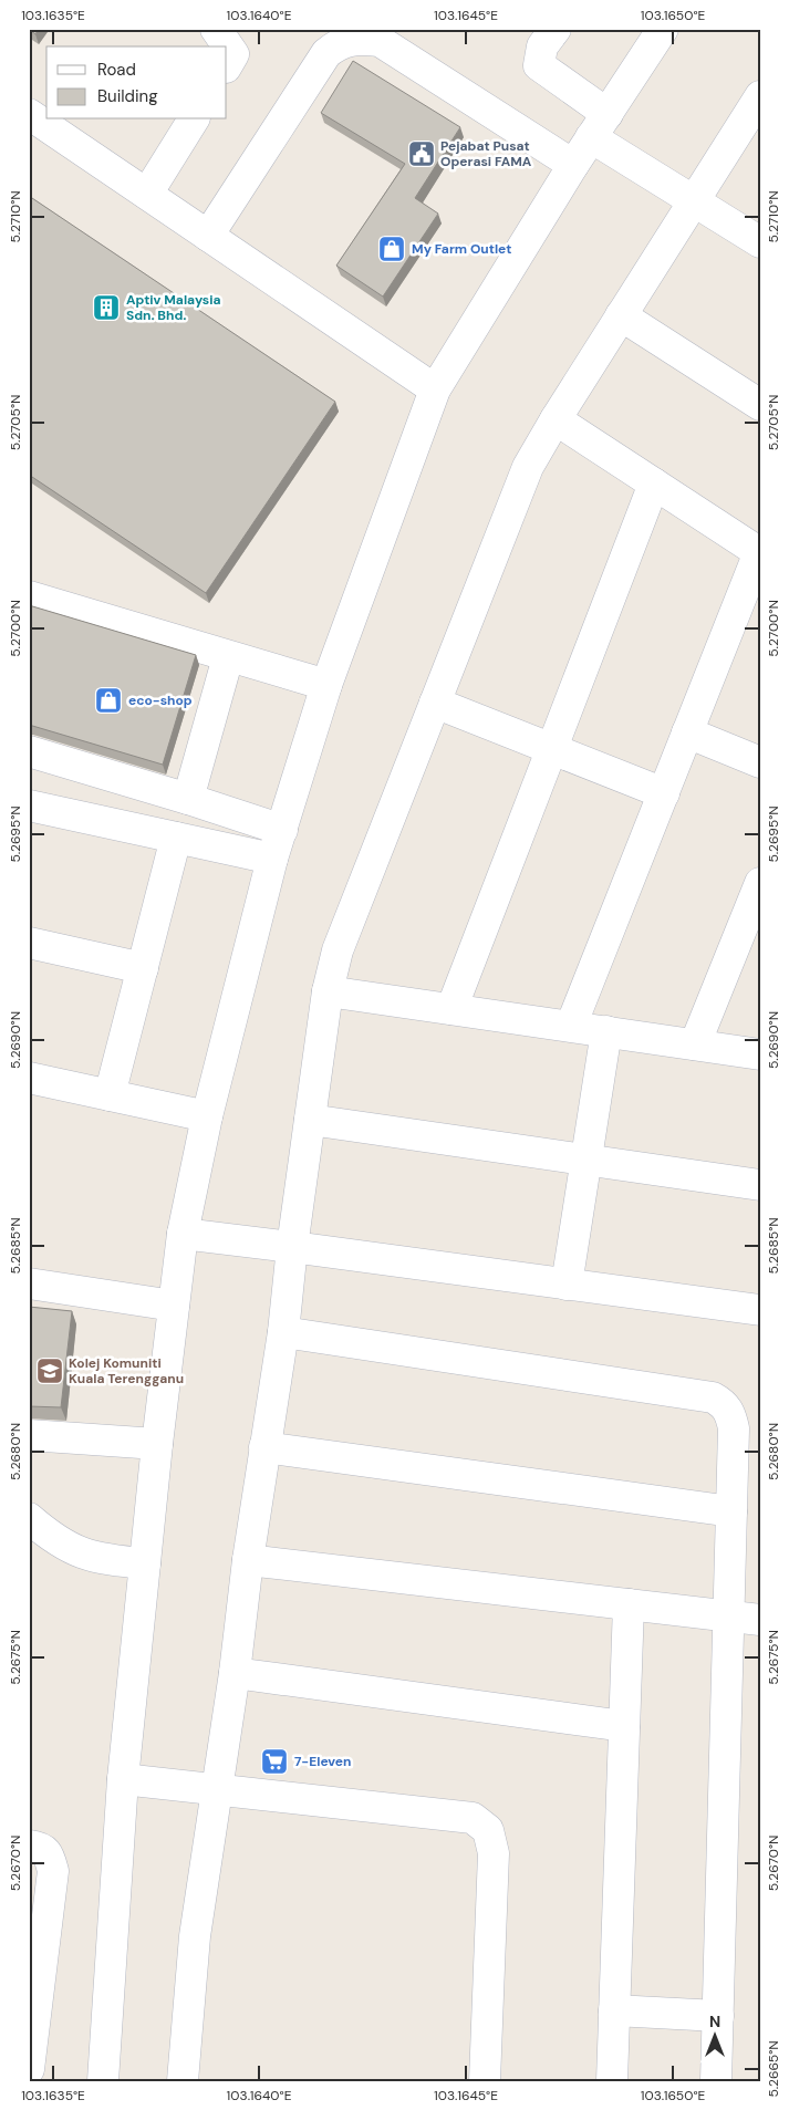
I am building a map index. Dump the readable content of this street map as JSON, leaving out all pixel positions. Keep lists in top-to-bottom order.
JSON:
{
  "places": {
    "public building": ["Pejabat Pusat Operasi FAMA"],
    "shop": ["My Farm Outlet", "eco-shop"],
    "building": ["Aptiv Malaysia Sdn. Bhd."],
    "school or university": ["Kolej Komuniti Kuala Terengganu"],
    "supermarket": ["7-Eleven"]
  },
  "legend": ["Road", "Building"],
  "north": "top",
  "coordinates": [
    "103.1635°E",
    "103.1640°E",
    "103.1645°E",
    "103.1650°E",
    "5.2710°N",
    "5.2705°N",
    "5.2700°N",
    "5.2695°N",
    "5.2690°N",
    "5.2685°N",
    "5.2680°N",
    "5.2675°N",
    "5.2670°N",
    "5.2665°N"
  ]
}
